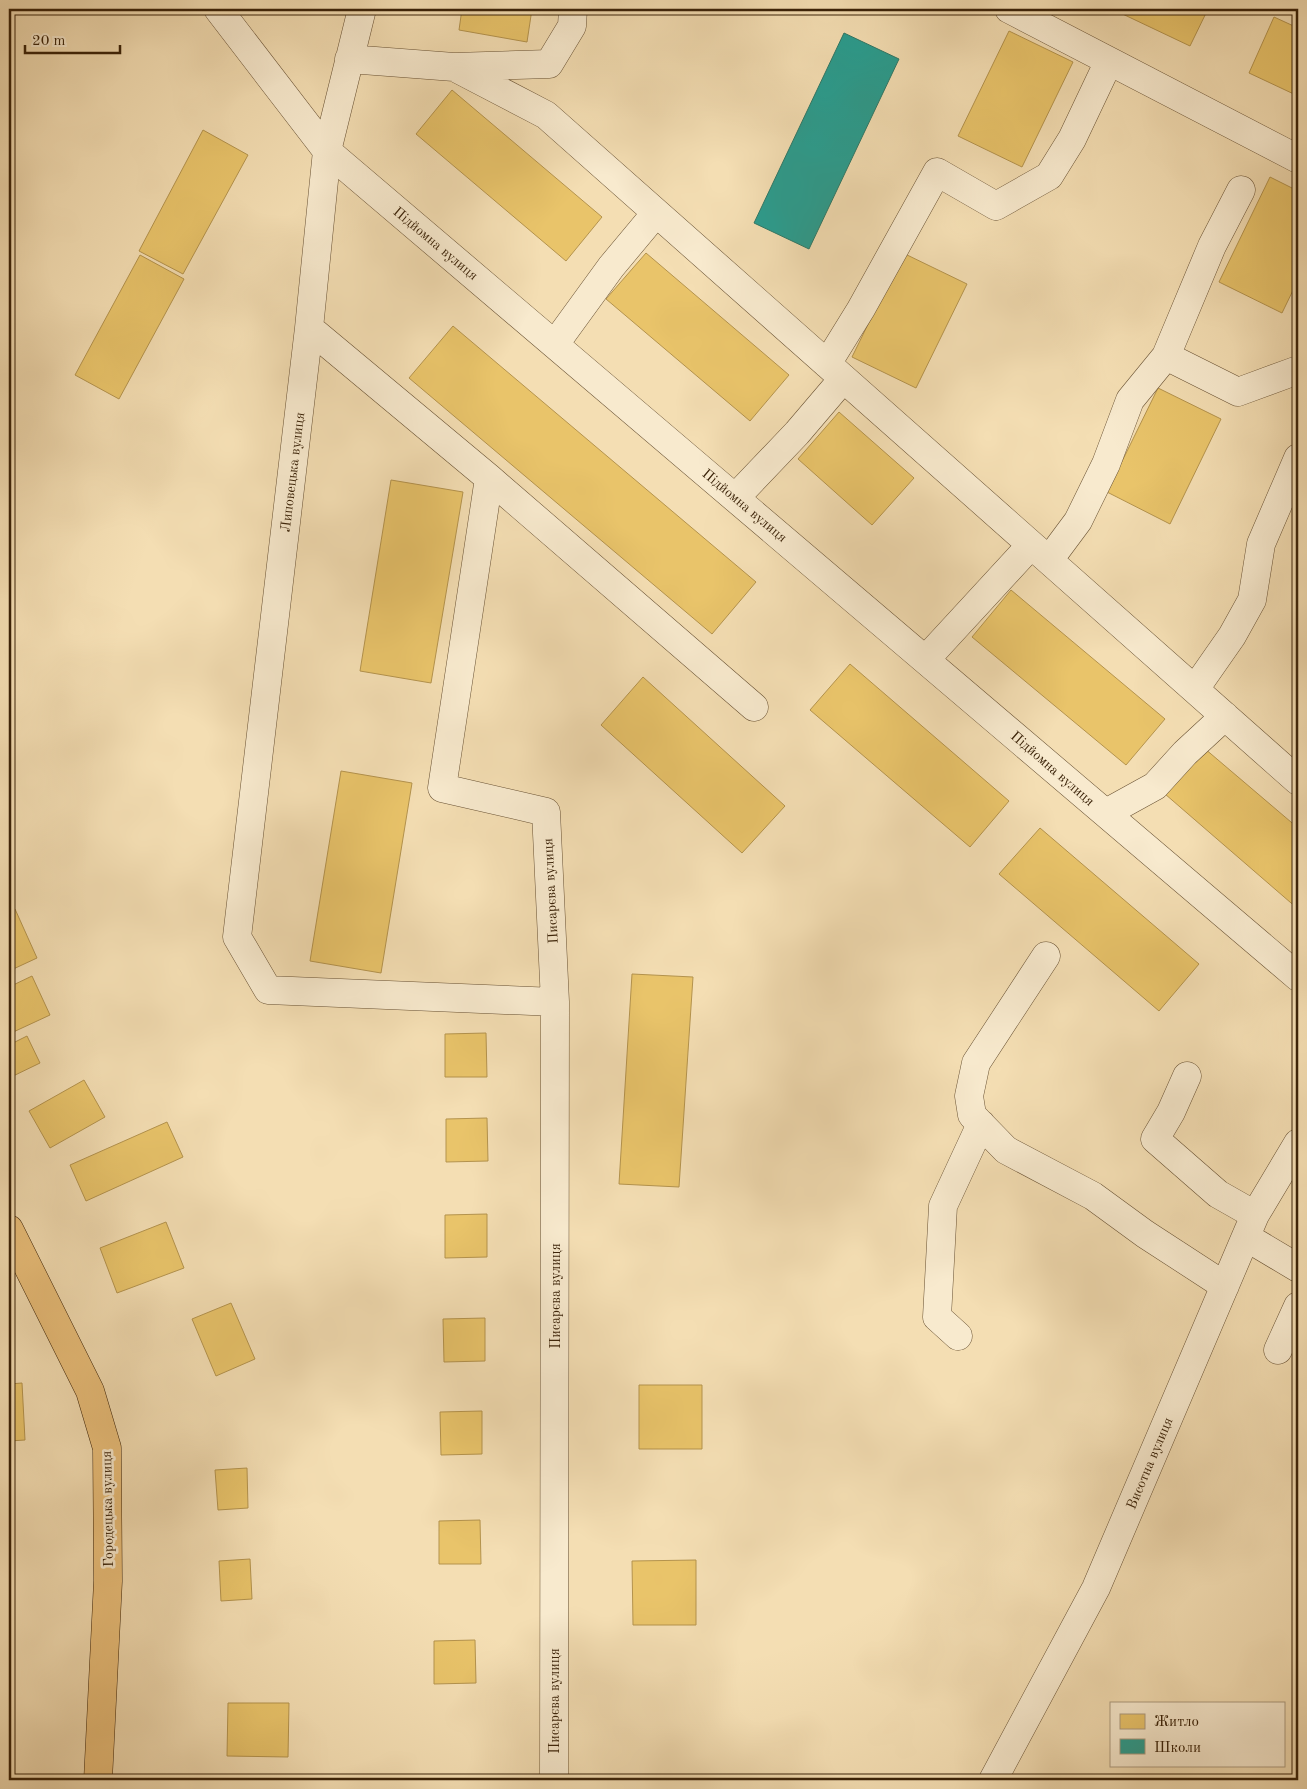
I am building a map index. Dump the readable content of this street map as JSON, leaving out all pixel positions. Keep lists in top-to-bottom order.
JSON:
{
  "streets": {
    "main road": ["Городецька вулиця"],
    "street": [
      "Підйомна вулиця",
      "Липовецька вулиця",
      "Писарєва вулиця",
      "Висотна вулиця"
    ]
  },
  "crossings": [
    ["Підйомна вулиця", "Липовецька вулиця"],
    ["Липовецька вулиця", "Писарєва вулиця"]
  ],
  "legend": ["Житло", "Школи"],
  "scale_bar": "20 m"
}
